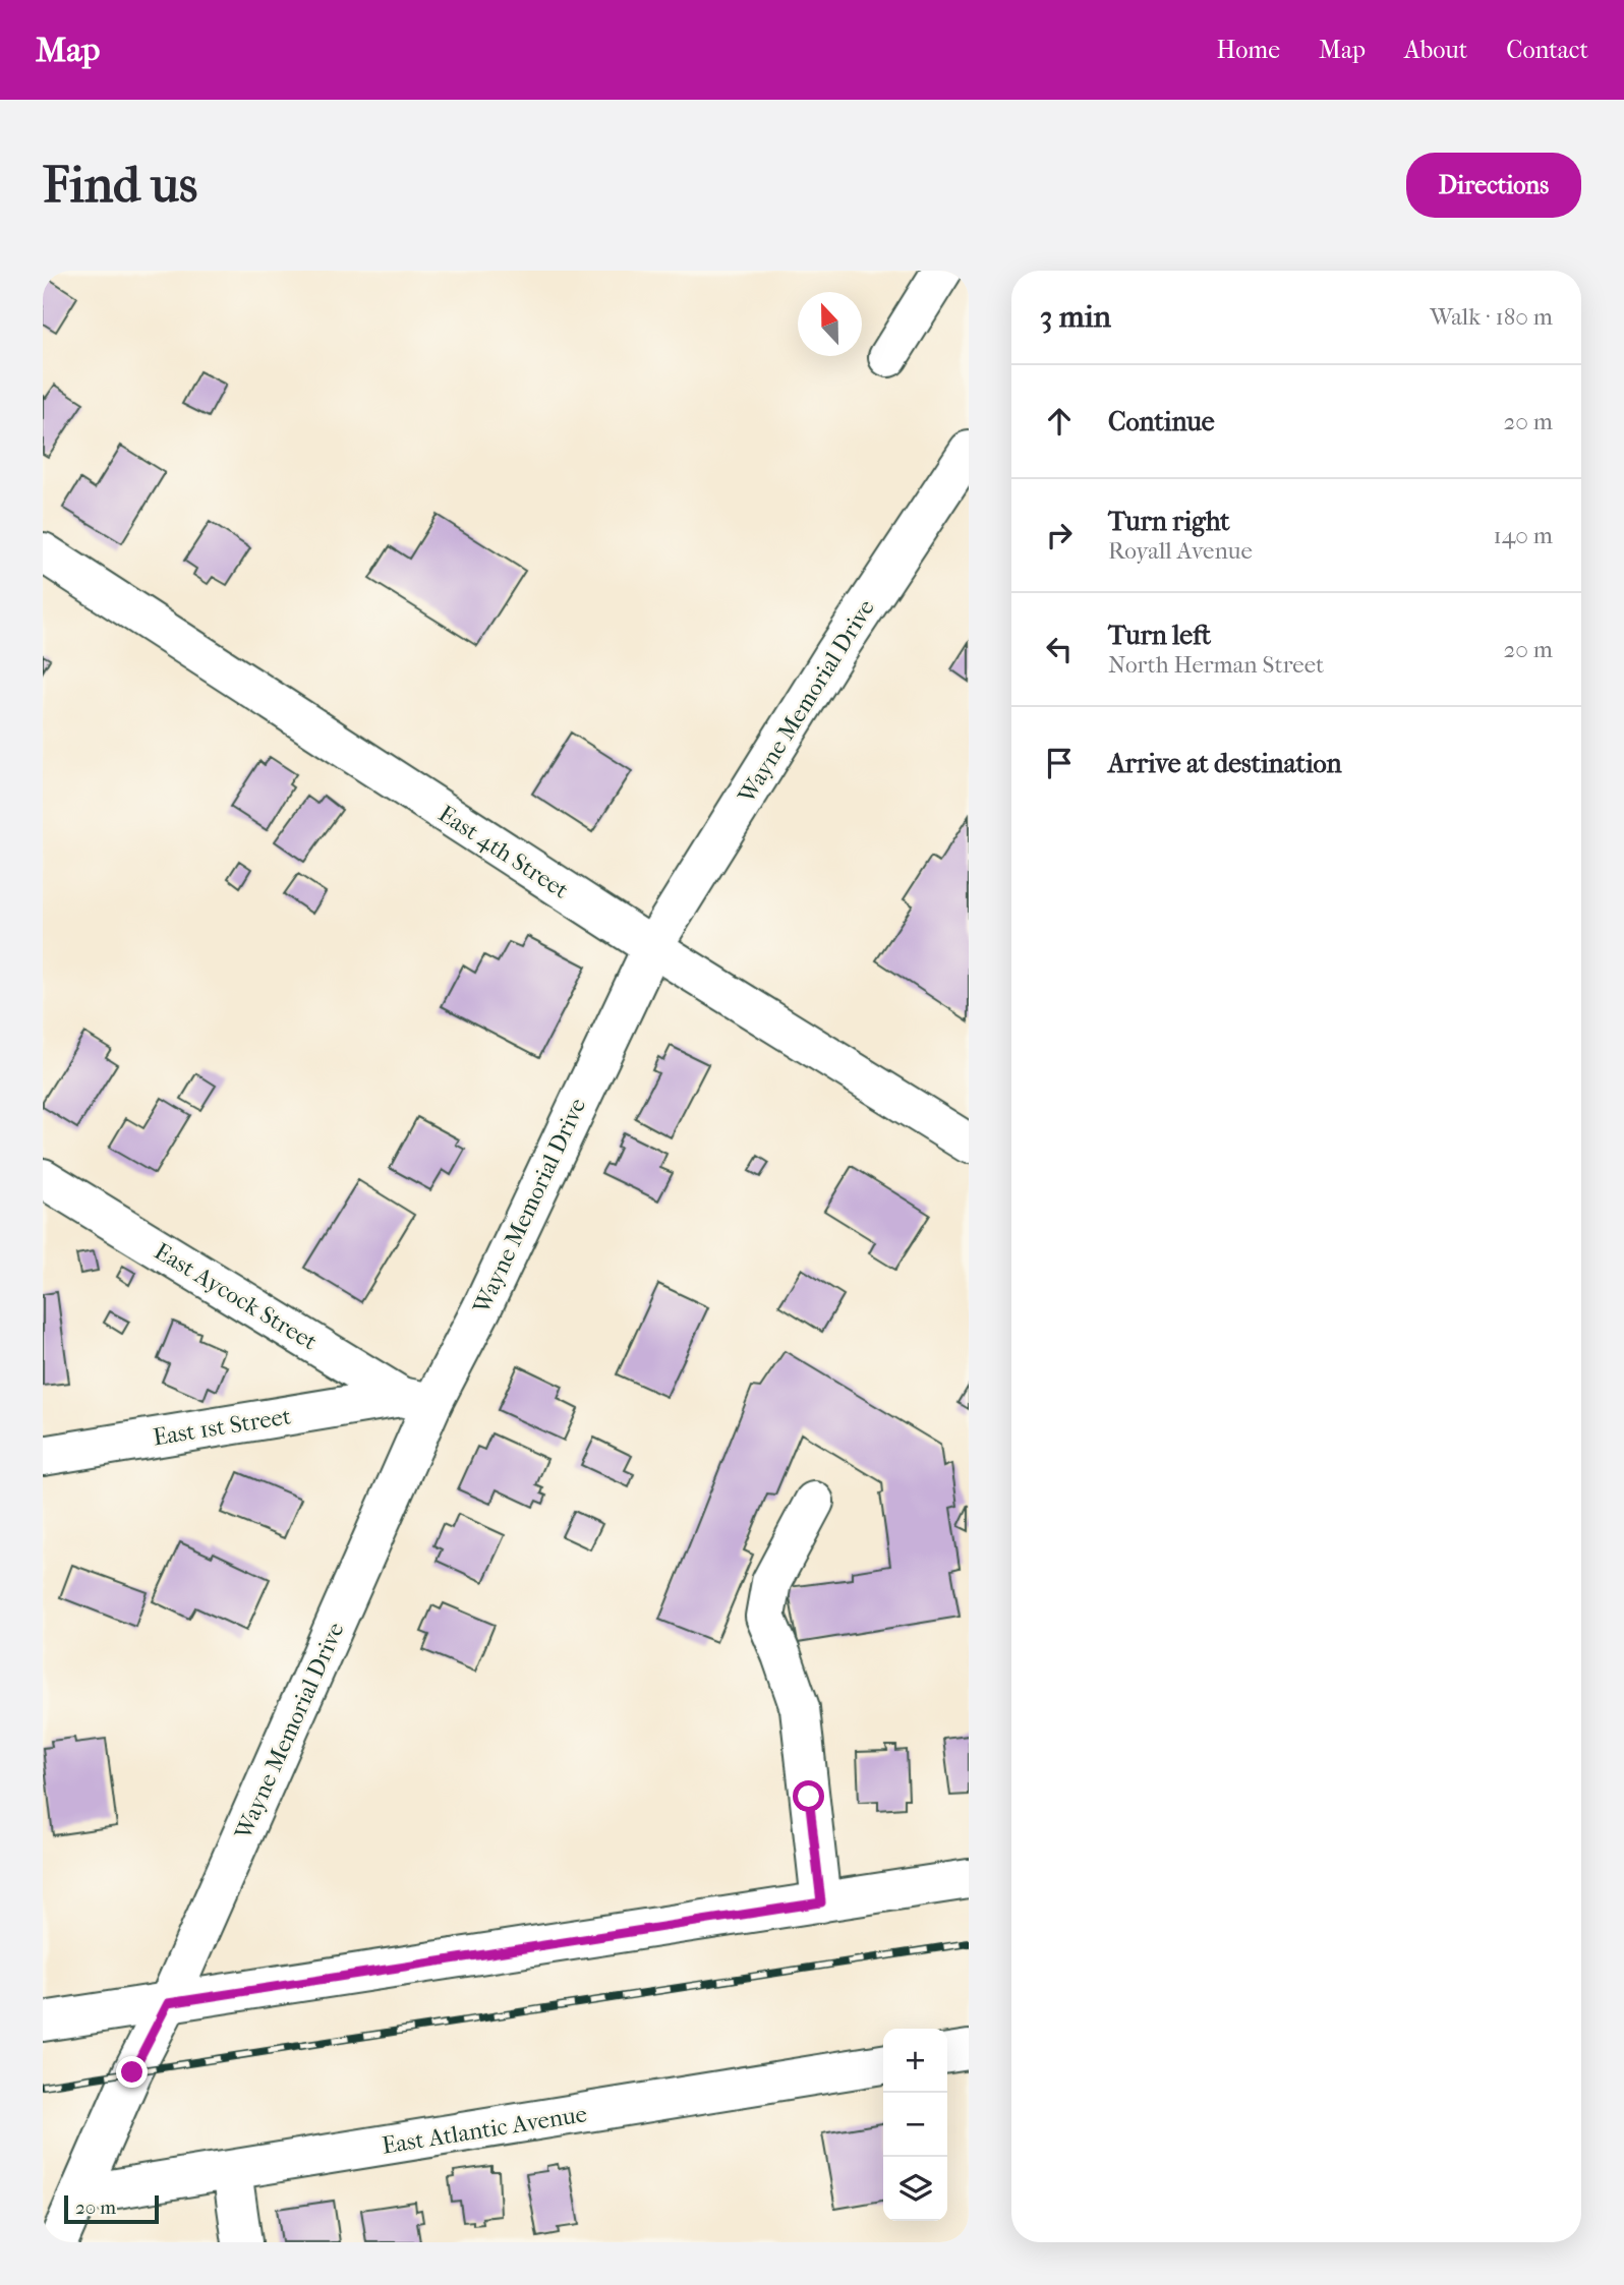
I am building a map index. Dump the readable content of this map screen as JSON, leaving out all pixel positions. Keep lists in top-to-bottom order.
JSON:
{
  "streets": {
    "street": [
      "Wayne Memorial Drive",
      "East 4th Street",
      "East Aycock Street",
      "East 1st Street",
      "East Atlantic Avenue"
    ]
  },
  "crossings": [
    ["Wayne Memorial Drive", "East 4th Street"],
    ["Wayne Memorial Drive", "East Aycock Street"],
    ["Wayne Memorial Drive", "East 1st Street"],
    ["Wayne Memorial Drive", "East Atlantic Avenue"],
    ["East Aycock Street", "East 1st Street"]
  ],
  "scale_bar": "20 m",
  "north": "top",
  "page": {
    "header": "Map",
    "nav": [
      "Home",
      "Map",
      "About",
      "Contact"
    ],
    "buttons": "Directions",
    "title": "Find us",
    "heading": ["3 min", "Walk · 180 m"],
    "list": [
      ["Continue", "20 m"],
      ["Turn right", "Royall Avenue", "140 m"],
      ["Turn left", "North Herman Street", "20 m"],
      "Arrive at destination"
    ],
    "map_buttons": ["+", "−"],
    "scale": "20 m"
  }
}
